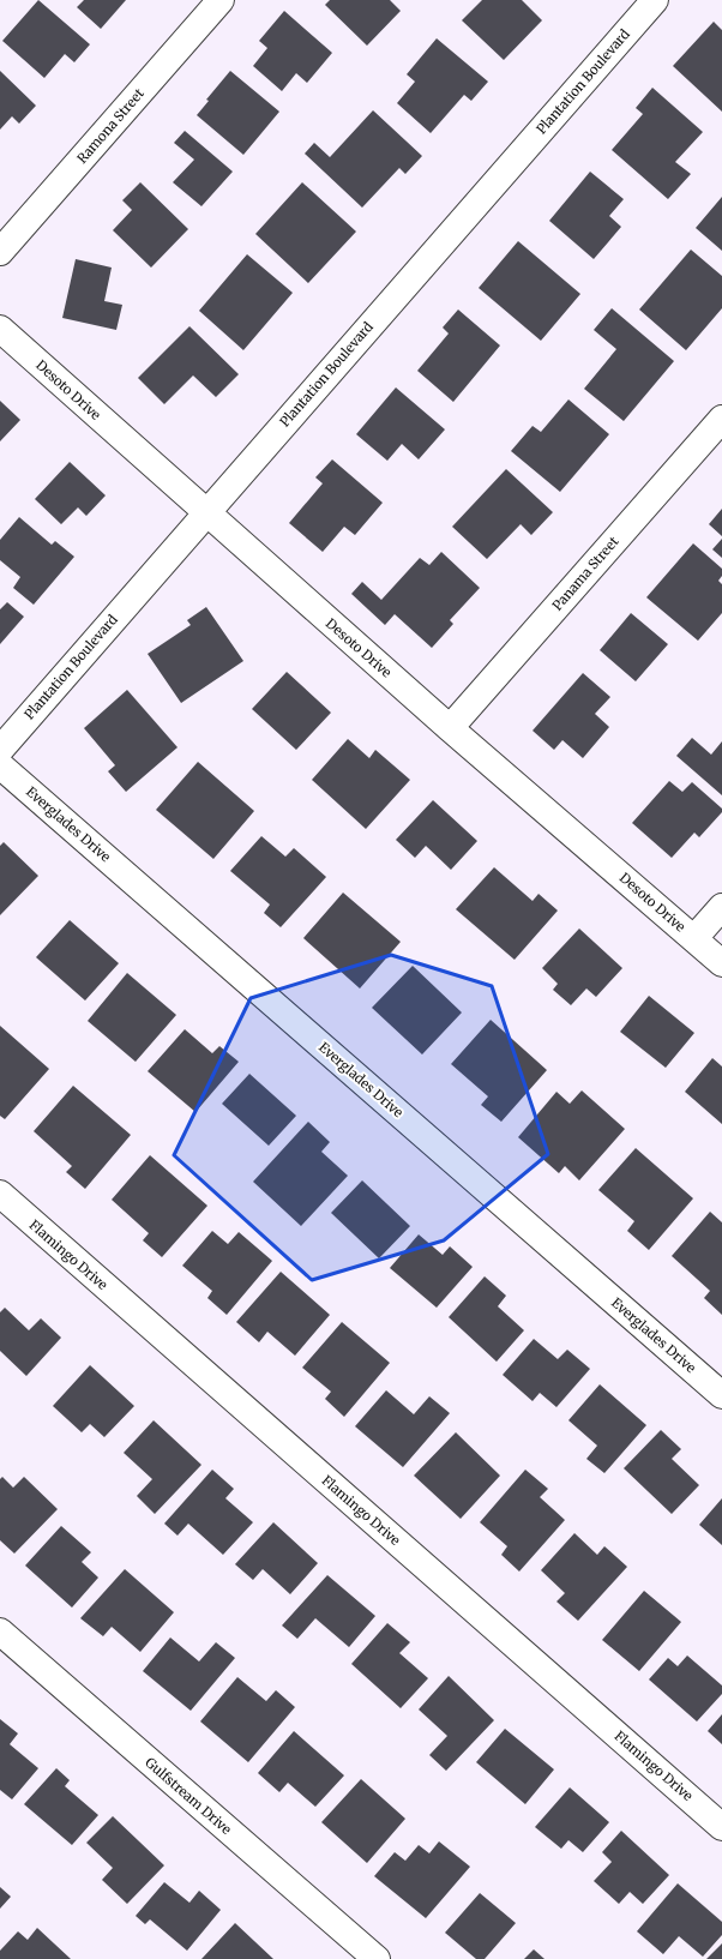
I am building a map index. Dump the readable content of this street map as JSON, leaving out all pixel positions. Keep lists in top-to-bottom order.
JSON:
{
  "streets": {
    "street": [
      "Plantation Boulevard",
      "Ramona Street",
      "Desoto Drive",
      "Panama Street",
      "Everglades Drive",
      "Flamingo Drive",
      "Gulfstream Drive"
    ]
  },
  "crossings": [
    ["Plantation Boulevard", "Desoto Drive"],
    ["Desoto Drive", "Panama Street"]
  ]
}
